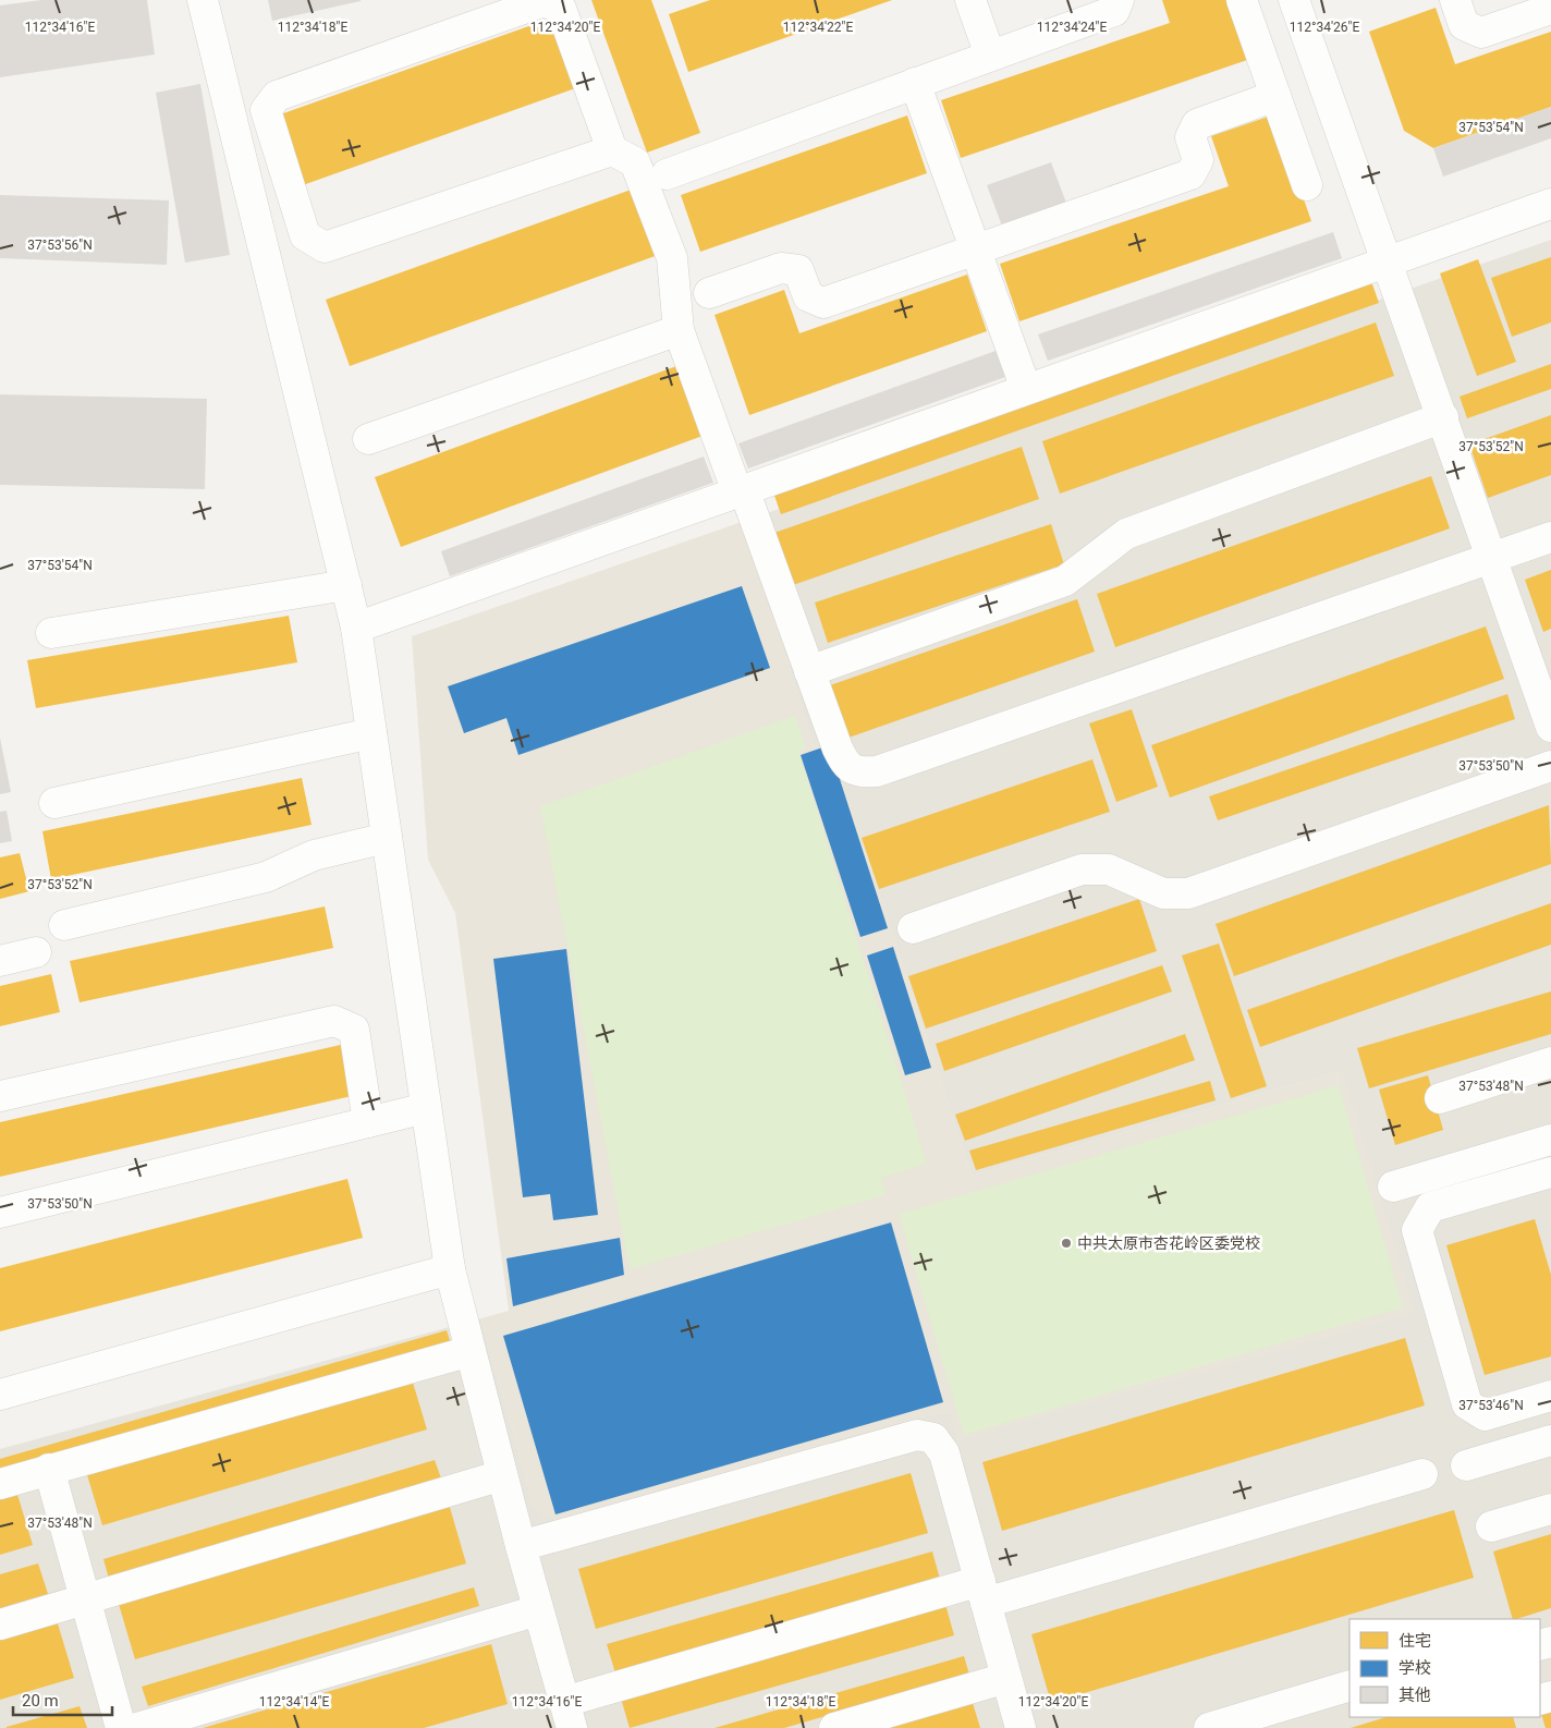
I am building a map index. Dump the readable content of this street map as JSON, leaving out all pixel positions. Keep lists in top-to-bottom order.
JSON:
{
  "places": ["中共太原市杏花岭区委党校"],
  "legend": ["住宅", "学校", "其他"],
  "scale_bar": "20 m",
  "coordinates": [
    "112°34'16\"E",
    "112°34'18\"E",
    "112°34'20\"E",
    "112°34'22\"E",
    "112°34'24\"E",
    "112°34'26\"E",
    "37°53'54\"N",
    "37°53'56\"N",
    "37°53'52\"N",
    "37°53'50\"N",
    "37°53'48\"N",
    "37°53'46\"N",
    "112°34'14\"E"
  ]
}
